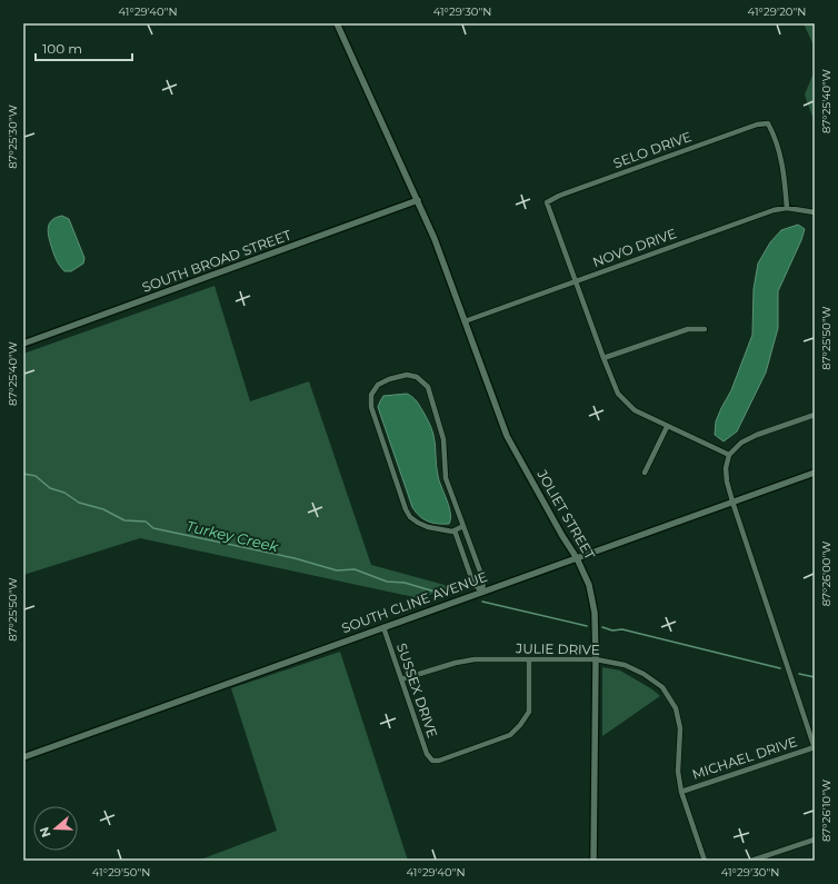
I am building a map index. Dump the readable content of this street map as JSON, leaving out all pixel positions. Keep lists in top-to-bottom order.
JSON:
{
  "streets": {
    "street": [
      "SELO DRIVE",
      "NOVO DRIVE",
      "SOUTH BROAD STREET",
      "JOLIET STREET",
      "SOUTH CLINE AVENUE",
      "JULIE DRIVE",
      "SUSSEX DRIVE",
      "MICHAEL DRIVE"
    ]
  },
  "crossings": [
    ["SELO DRIVE", "NOVO DRIVE"],
    ["NOVO DRIVE", "JOLIET STREET"],
    ["SOUTH BROAD STREET", "JOLIET STREET"],
    ["JOLIET STREET", "SOUTH CLINE AVENUE"],
    ["JOLIET STREET", "JULIE DRIVE"],
    ["SOUTH CLINE AVENUE", "SUSSEX DRIVE"],
    ["JULIE DRIVE", "SUSSEX DRIVE"],
    ["JULIE DRIVE", "MICHAEL DRIVE"]
  ],
  "water": ["Turkey Creek"],
  "scale_bar": "100 m",
  "north": "left",
  "coordinates": [
    "41°29'40\"N",
    "41°29'30\"N",
    "41°29'20\"N",
    "87°25'40\"W",
    "87°25'30\"W",
    "87°25'50\"W",
    "87°26'00\"W",
    "87°26'10\"W",
    "41°29'50\"N"
  ]
}
